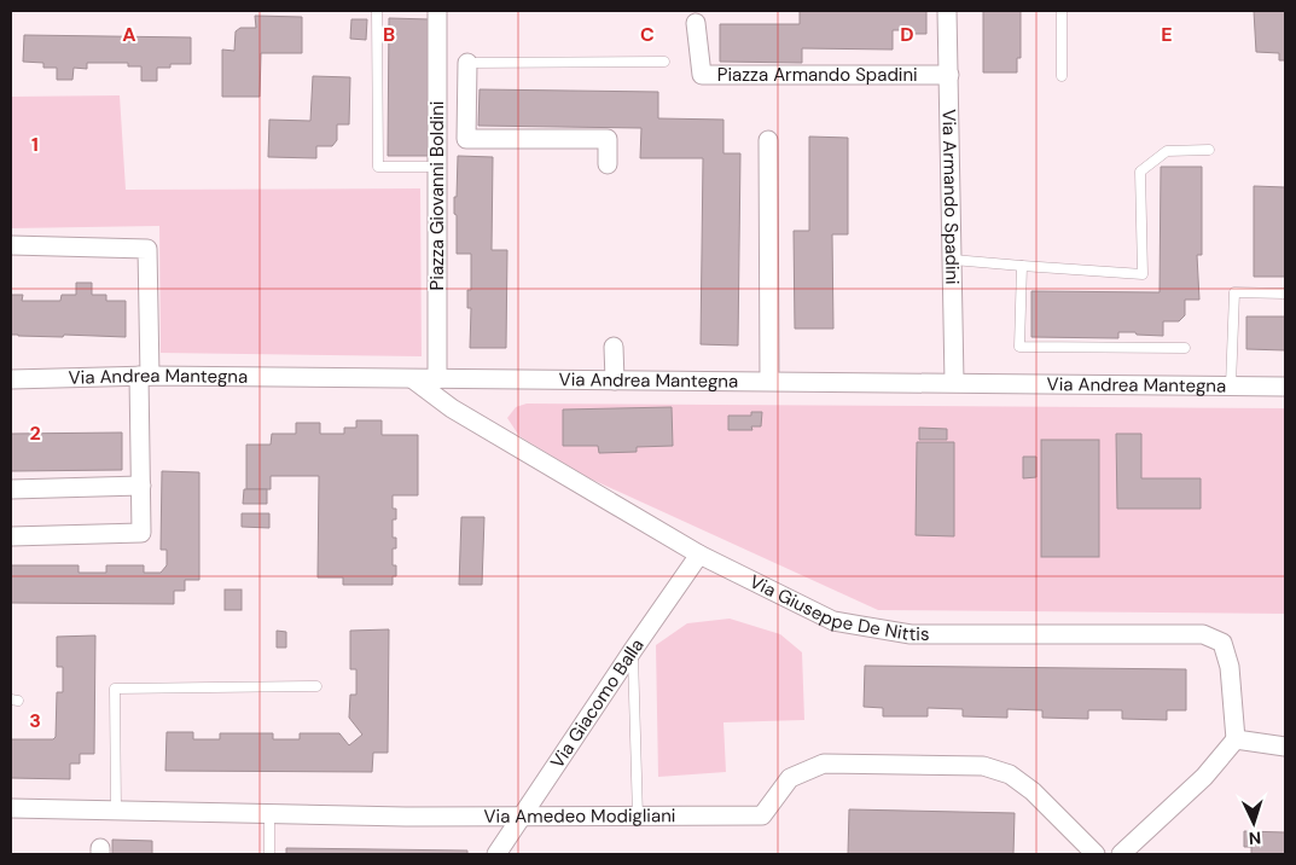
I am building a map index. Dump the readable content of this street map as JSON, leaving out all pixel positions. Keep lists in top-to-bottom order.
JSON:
{
  "streets": {
    "street": [
      "Piazza Armando Spadini",
      "Piazza Giovanni Boldini",
      "Via Armando Spadini",
      "Via Andrea Mantegna",
      "Via Giuseppe De Nittis",
      "Via Giacomo Balla",
      "Via Amedeo Modigliani"
    ]
  },
  "crossings": [
    ["Piazza Armando Spadini", "Via Armando Spadini"],
    ["Piazza Giovanni Boldini", "Via Andrea Mantegna"],
    ["Via Armando Spadini", "Via Andrea Mantegna"],
    ["Via Andrea Mantegna", "Via Giuseppe De Nittis"],
    ["Via Giuseppe De Nittis", "Via Giacomo Balla"],
    ["Via Giacomo Balla", "Via Amedeo Modigliani"]
  ],
  "north": "bottom",
  "grid": {
    "columns": [
      "A",
      "B",
      "C",
      "D",
      "E"
    ],
    "rows": ["1", "2", "3"]
  }
}
